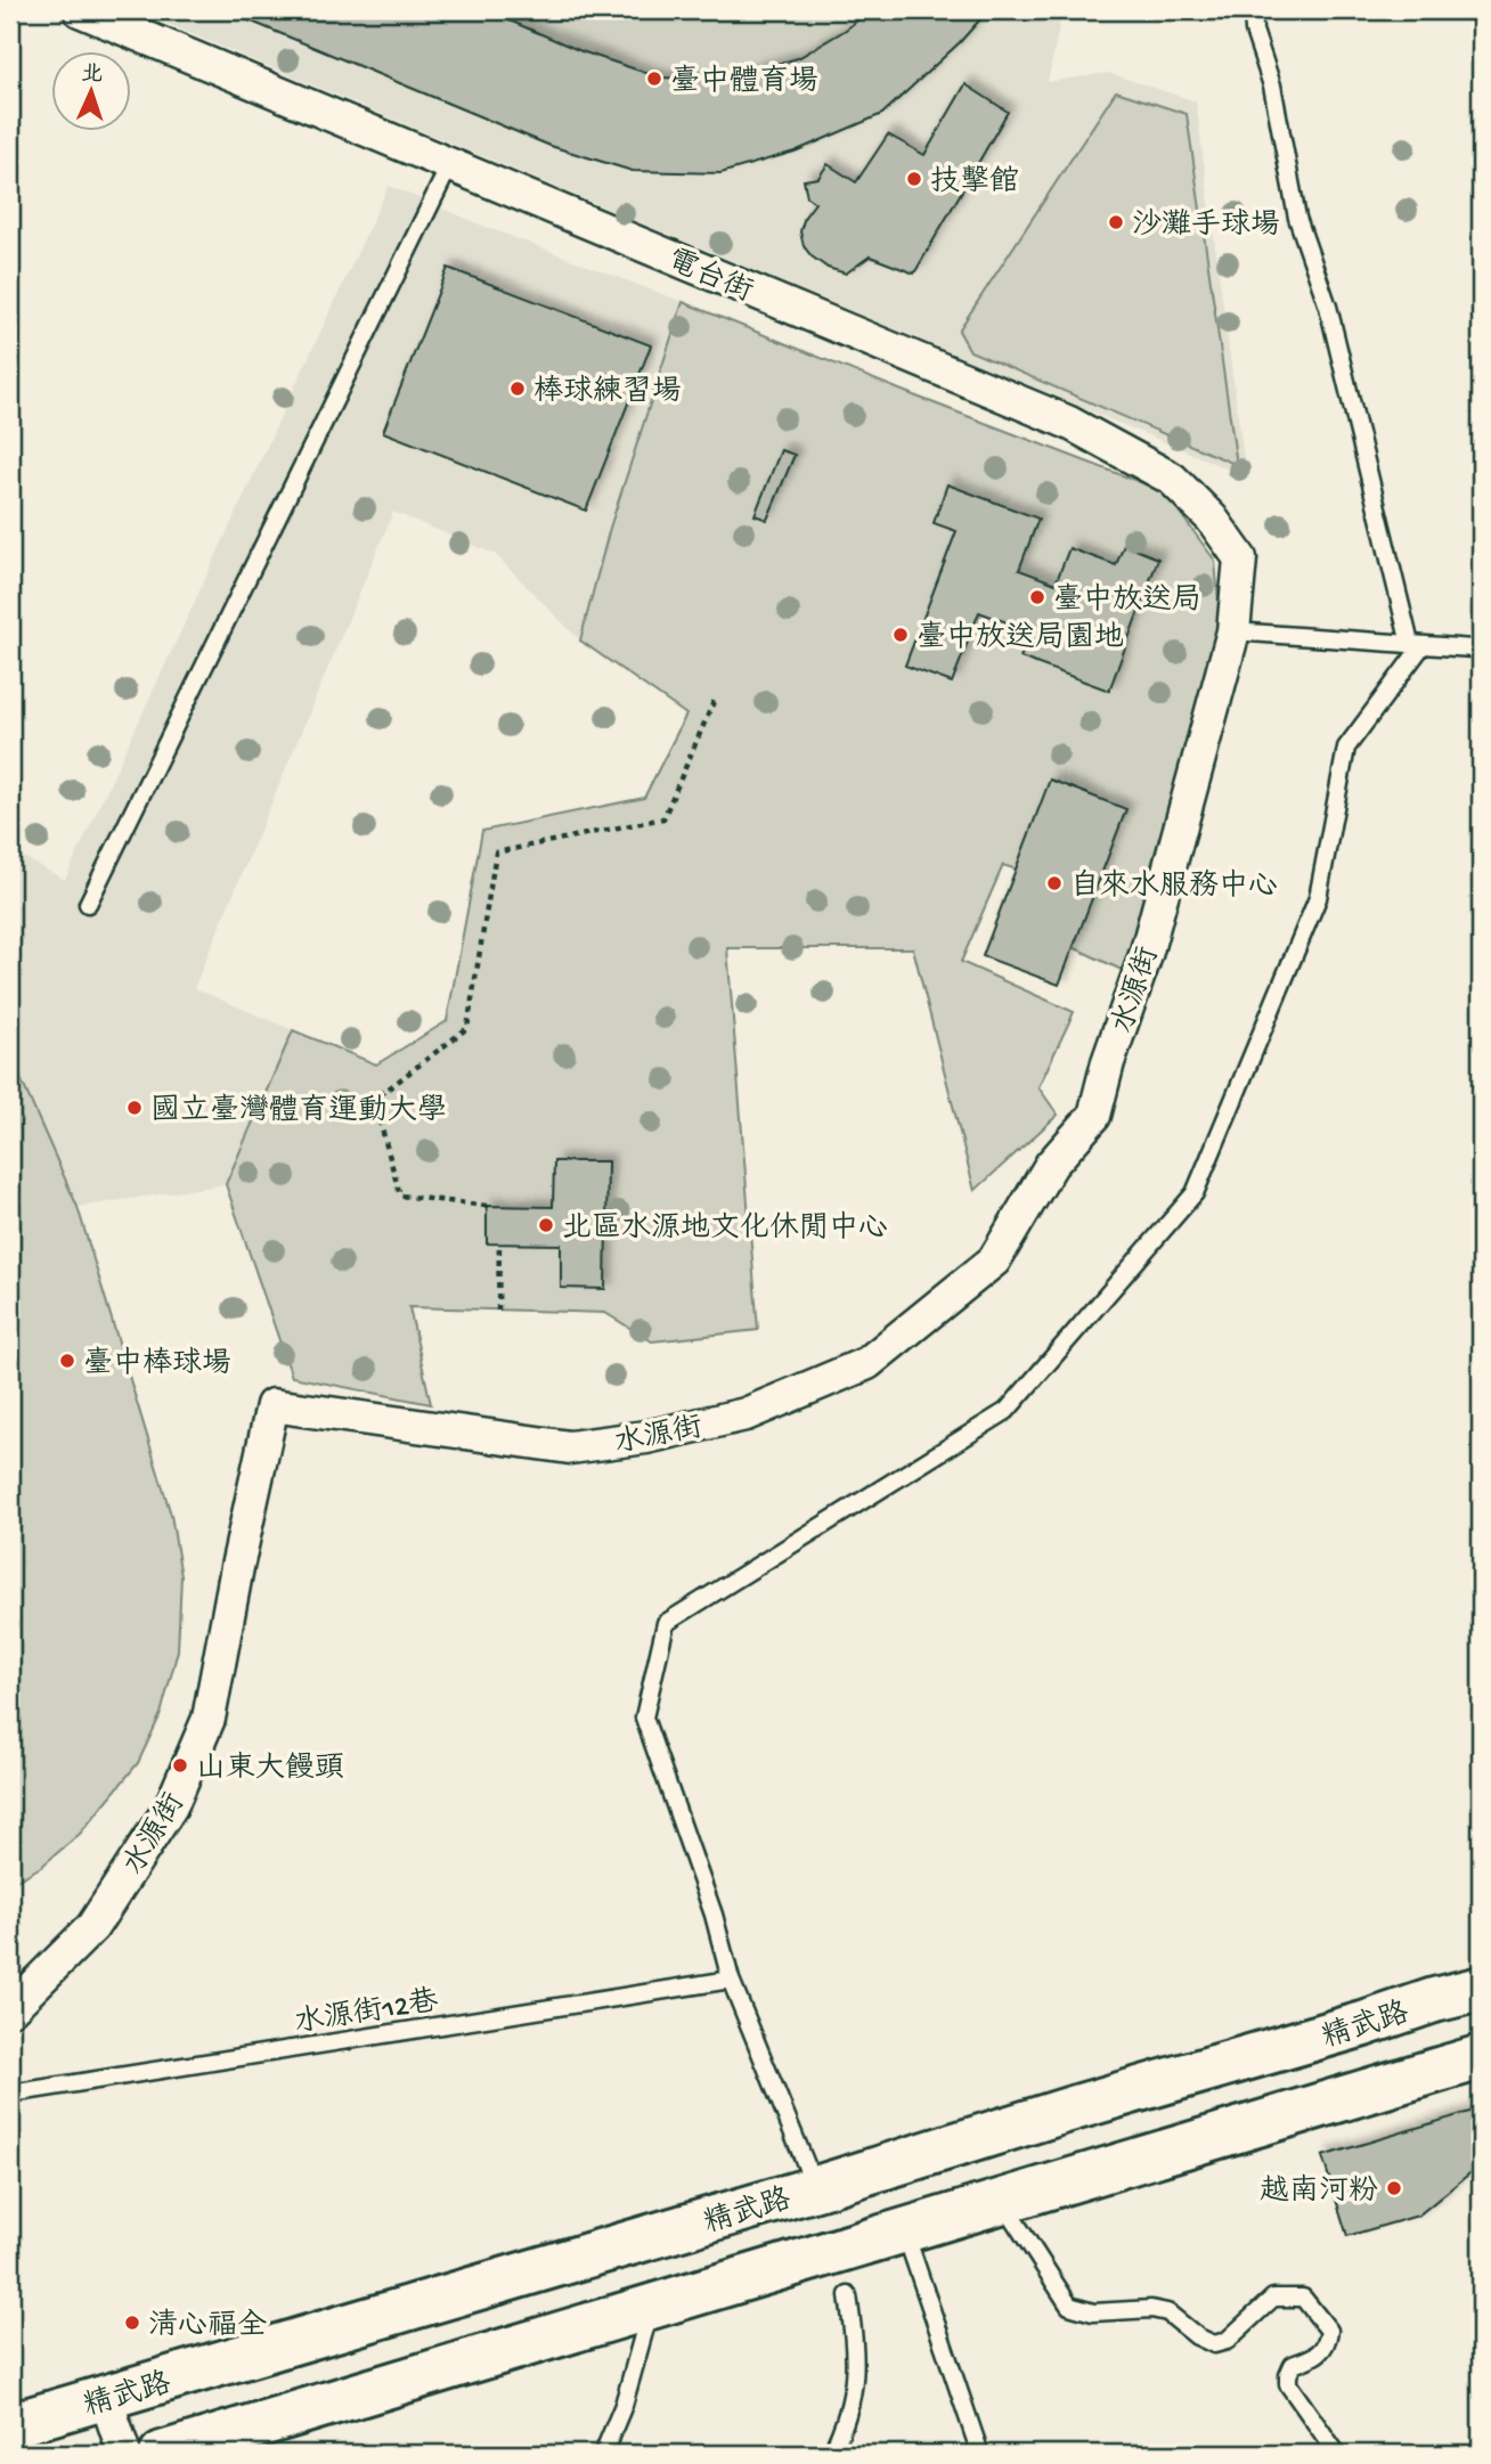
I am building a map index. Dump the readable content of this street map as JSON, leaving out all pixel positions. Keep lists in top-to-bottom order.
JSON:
{
  "streets": {
    "street": ["電台街", "水源街", "精武路"],
    "lane": ["水源街12巷"]
  },
  "crossings": [
    ["電台街", "水源街"]
  ],
  "places": [
    "臺中體育場",
    "技擊館",
    "沙灘手球場",
    "棒球練習場",
    "臺中放送局",
    "臺中放送局園地",
    "自來水服務中心",
    "國立臺灣體育運動大學",
    "北區水源地文化休閒中心",
    "臺中棒球場",
    "山東大饅頭",
    "越南河粉",
    "清心福全"
  ],
  "north": "top"
}
